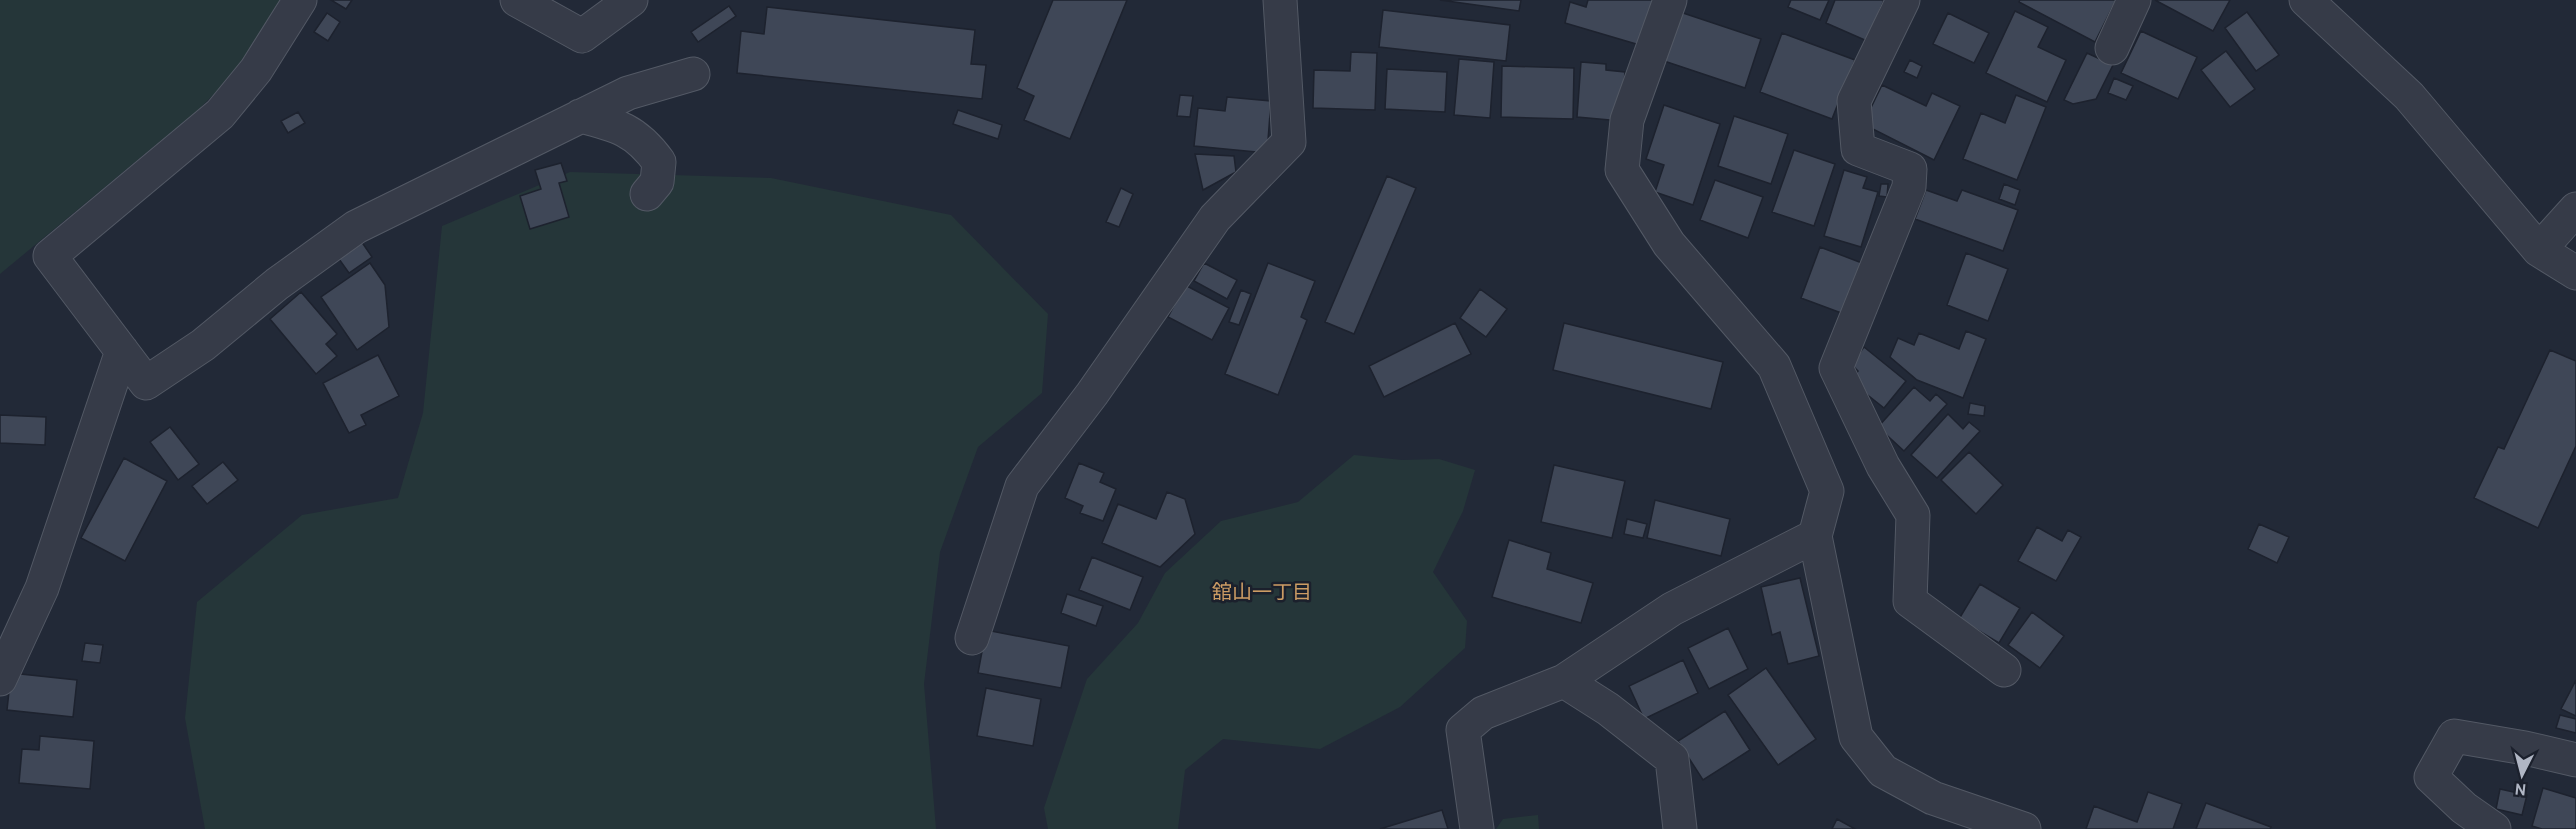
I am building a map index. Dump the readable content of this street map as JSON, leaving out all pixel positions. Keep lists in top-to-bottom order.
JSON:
{
  "districts": ["舘山一丁目"],
  "north": "bottom"
}
